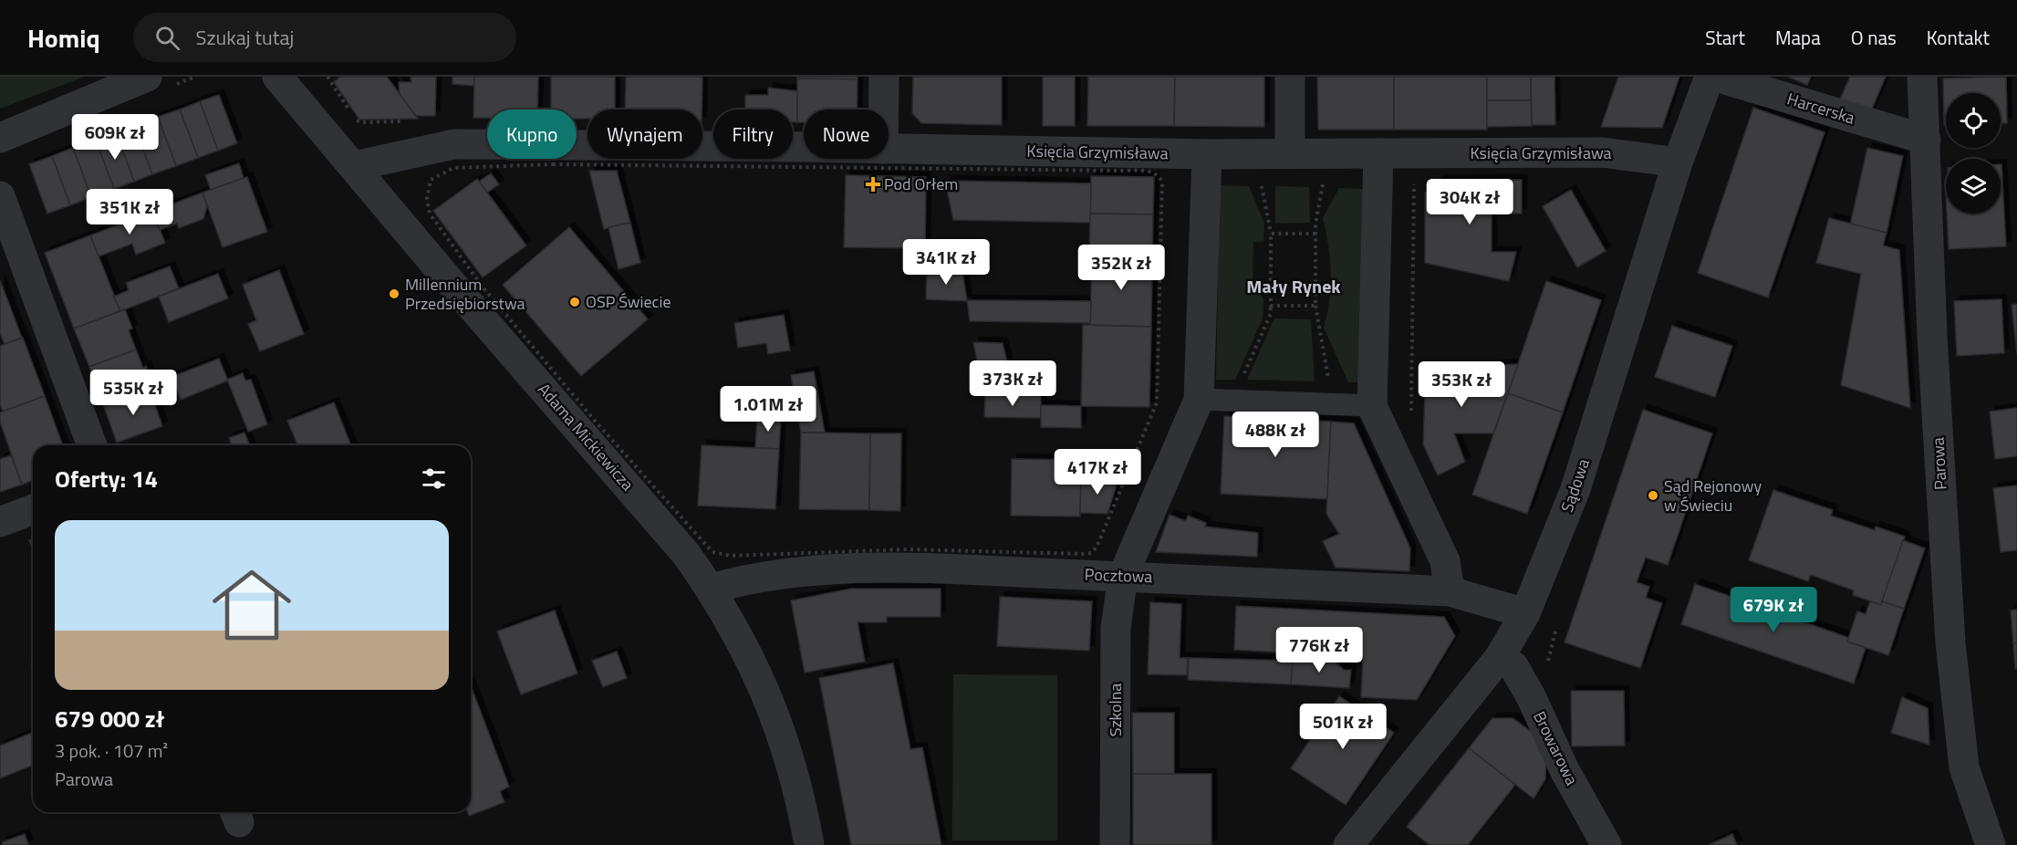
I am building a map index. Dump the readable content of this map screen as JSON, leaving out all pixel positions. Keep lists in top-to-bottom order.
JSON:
{
  "streets": {
    "street": [
      "Harcerska",
      "Księcia Grzymisława",
      "Adama Mickiewicza",
      "Parowa",
      "Sądowa",
      "Pocztowa",
      "Szkolna",
      "Browarowa"
    ]
  },
  "crossings": [
    ["Harcerska", "Parowa"],
    ["Księcia Grzymisława", "Adama Mickiewicza"],
    ["Księcia Grzymisława", "Sądowa"],
    ["Księcia Grzymisława", "Szkolna"],
    ["Adama Mickiewicza", "Pocztowa"],
    ["Sądowa", "Pocztowa"],
    ["Sądowa", "Browarowa"],
    ["Pocztowa", "Szkolna"]
  ],
  "districts": ["Mały Rynek"],
  "places": {
    "health": ["Pod Orłem"],
    "other": ["Millennium Przedsiębiorstwa", "OSP Świecie", "Sąd Rejonowy w Świeciu"]
  },
  "page": {
    "header": "Homiq",
    "search": "Szukaj tutaj",
    "nav": [
      "Start",
      "Mapa",
      "O nas",
      "Kontakt"
    ],
    "chip": [
      "Kupno",
      "Wynajem",
      "Filtry",
      "Nowe"
    ],
    "price": [
      "609K zł",
      "304K zł",
      "351K zł",
      "341K zł",
      "352K zł",
      "373K zł",
      "353K zł",
      "535K zł",
      "1.01M zł",
      "488K zł",
      "417K zł",
      "679K zł",
      "776K zł",
      "501K zł"
    ],
    "heading": "Oferty: 14",
    "list": [
      {
        "name": "679 000 zł",
        "note": "3 pok. · 107 m² · Parowa"
      }
    ]
  }
}
